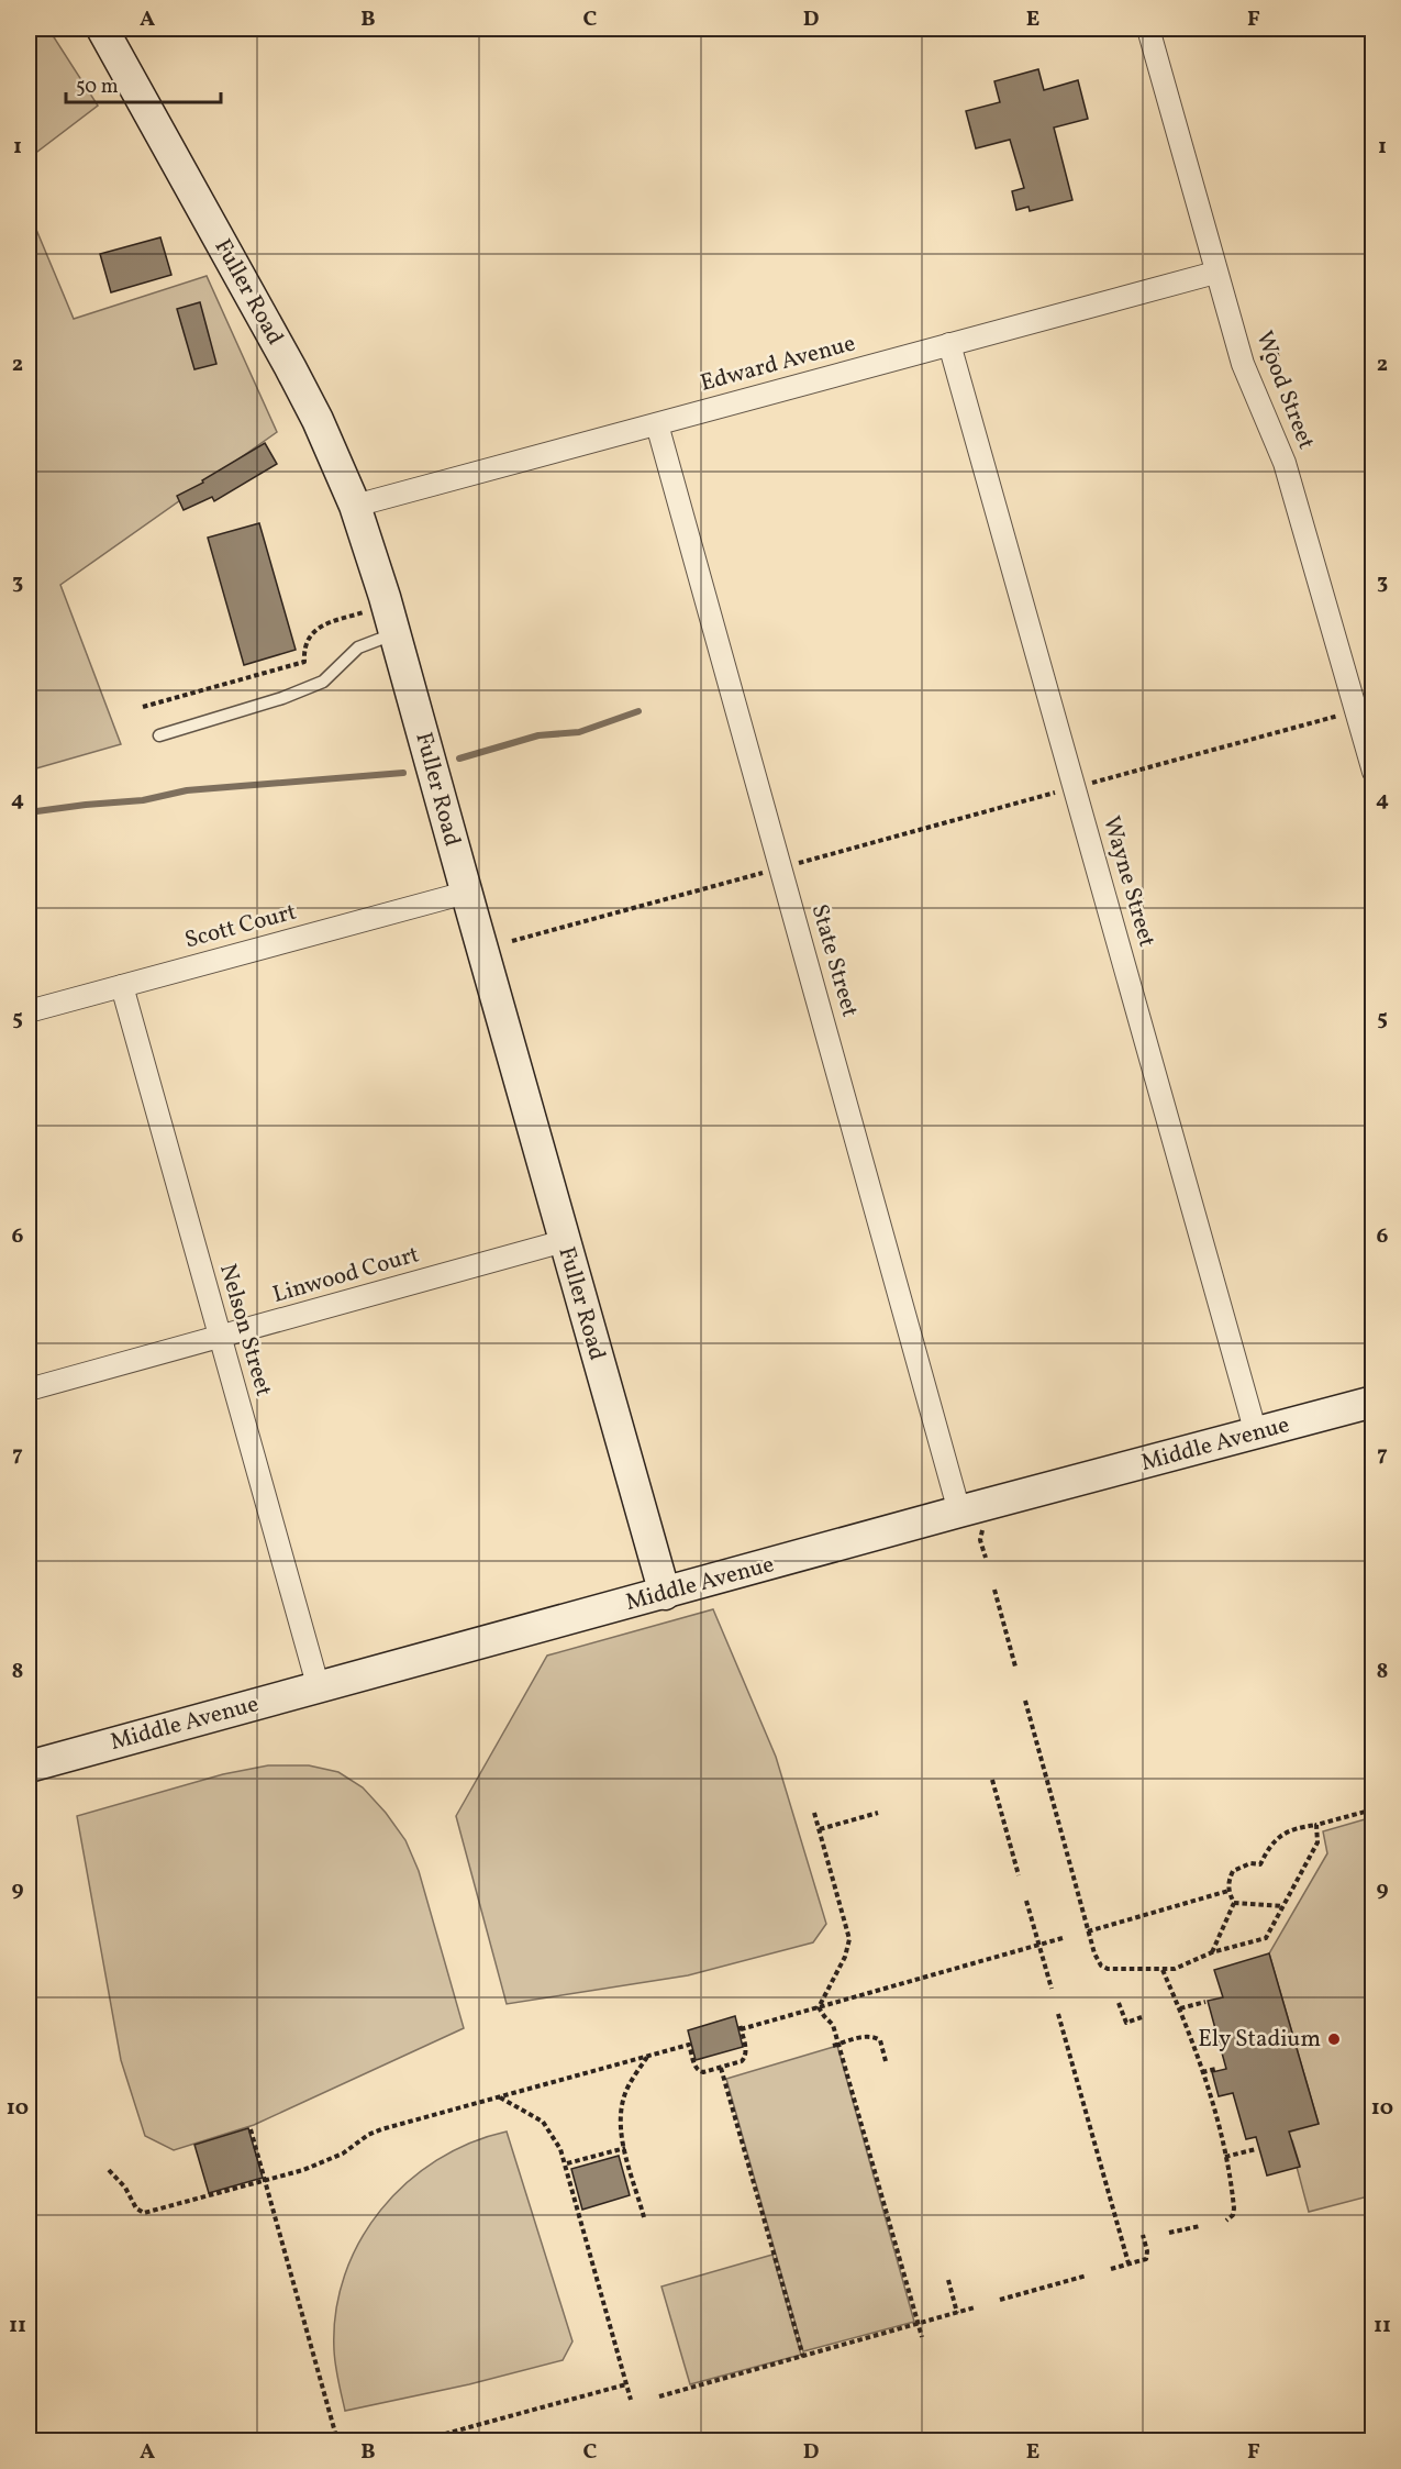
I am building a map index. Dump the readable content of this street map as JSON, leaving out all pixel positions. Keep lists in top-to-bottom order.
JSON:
{
  "streets": {
    "street": [
      "Fuller Road",
      "Edward Avenue",
      "Wood Street",
      "Wayne Street",
      "Scott Court",
      "State Street",
      "Linwood Court",
      "Nelson Street",
      "Middle Avenue"
    ]
  },
  "crossings": [
    ["Fuller Road", "Edward Avenue"],
    ["Fuller Road", "Scott Court"],
    ["Fuller Road", "Linwood Court"],
    ["Fuller Road", "Middle Avenue"],
    ["Edward Avenue", "Wood Street"],
    ["Edward Avenue", "Wayne Street"],
    ["Edward Avenue", "State Street"],
    ["Wayne Street", "Middle Avenue"],
    ["Scott Court", "Nelson Street"],
    ["State Street", "Middle Avenue"],
    ["Linwood Court", "Nelson Street"],
    ["Nelson Street", "Middle Avenue"]
  ],
  "places": ["Ely Stadium"],
  "scale_bar": "50 m",
  "grid": {
    "columns": [
      "A",
      "B",
      "C",
      "D",
      "E",
      "F"
    ],
    "rows": [
      "1",
      "2",
      "3",
      "4",
      "5",
      "6",
      "7",
      "8",
      "9",
      "10",
      "11"
    ]
  }
}
